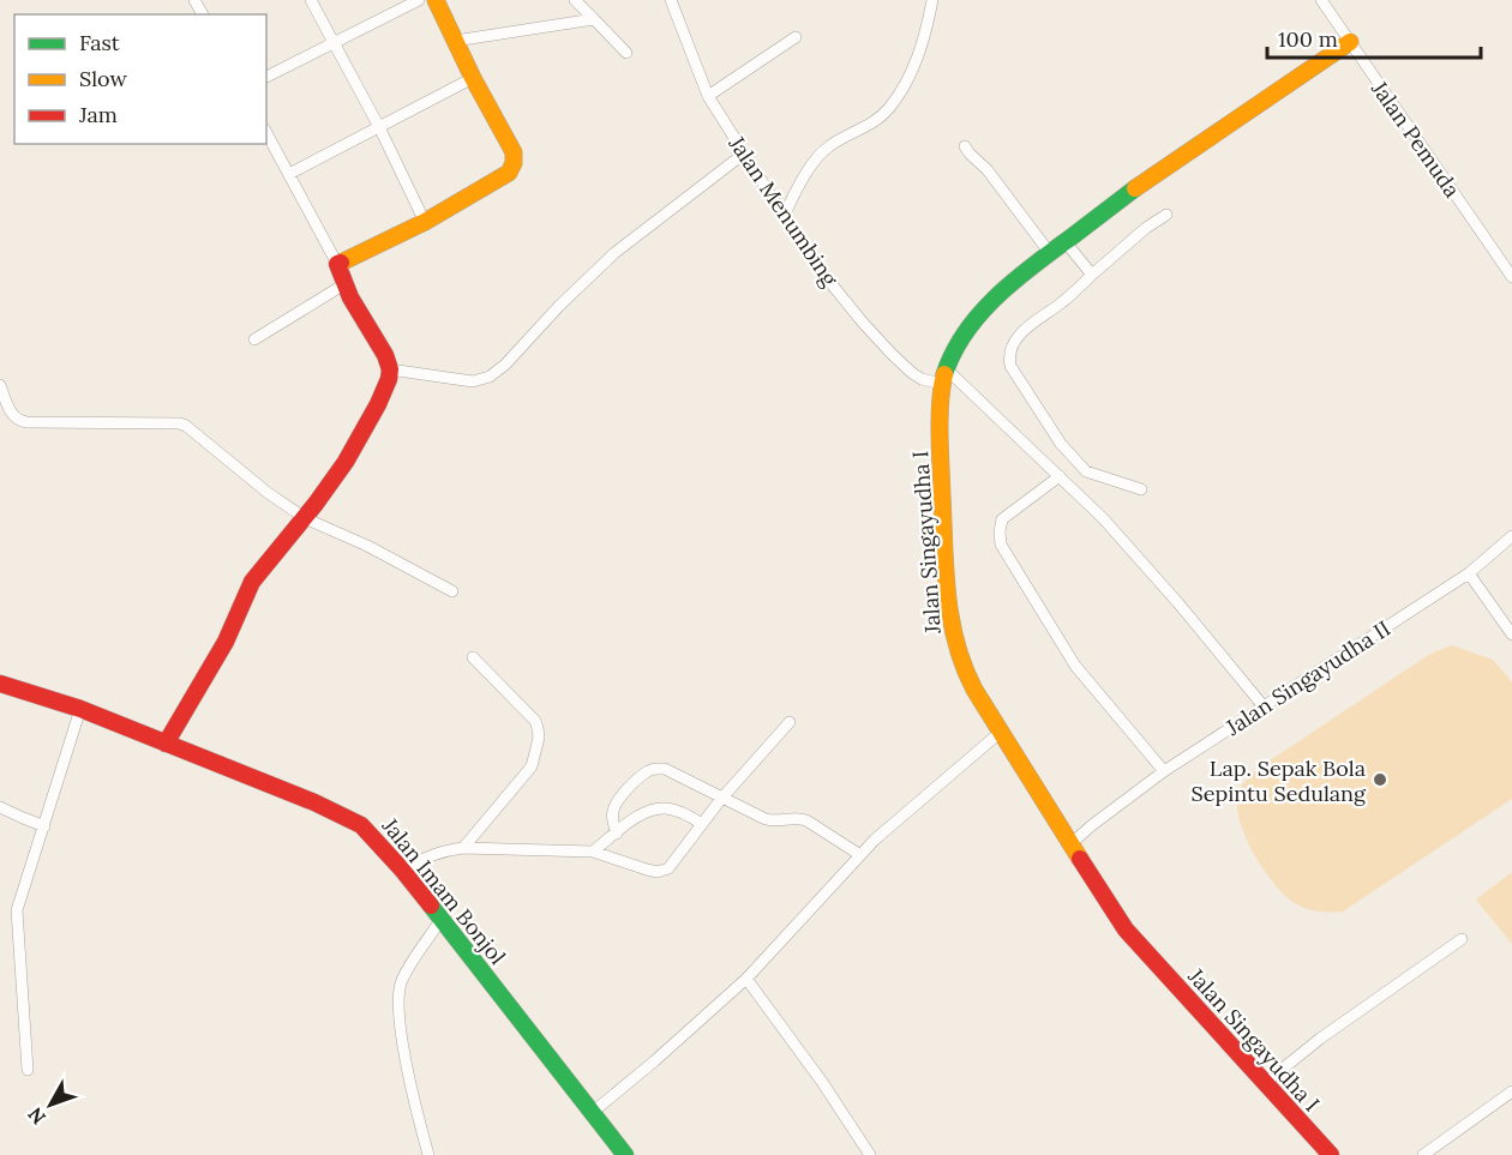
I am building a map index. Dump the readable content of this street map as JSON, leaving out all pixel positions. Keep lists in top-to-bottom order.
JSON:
{
  "streets": {
    "street": [
      "Jalan Pemuda",
      "Jalan Menumbing",
      "Jalan Singayudha I",
      "Jalan Singayudha II",
      "Jalan Imam Bonjol"
    ]
  },
  "crossings": [
    ["Jalan Pemuda", "Jalan Singayudha I"],
    ["Jalan Menumbing", "Jalan Singayudha I"],
    ["Jalan Singayudha I", "Jalan Singayudha II"]
  ],
  "places": ["Lap. Sepak Bola Sepintu Sedulang"],
  "legend": ["Fast", "Slow", "Jam"],
  "scale_bar": "100 m",
  "north": "bottom left"
}
